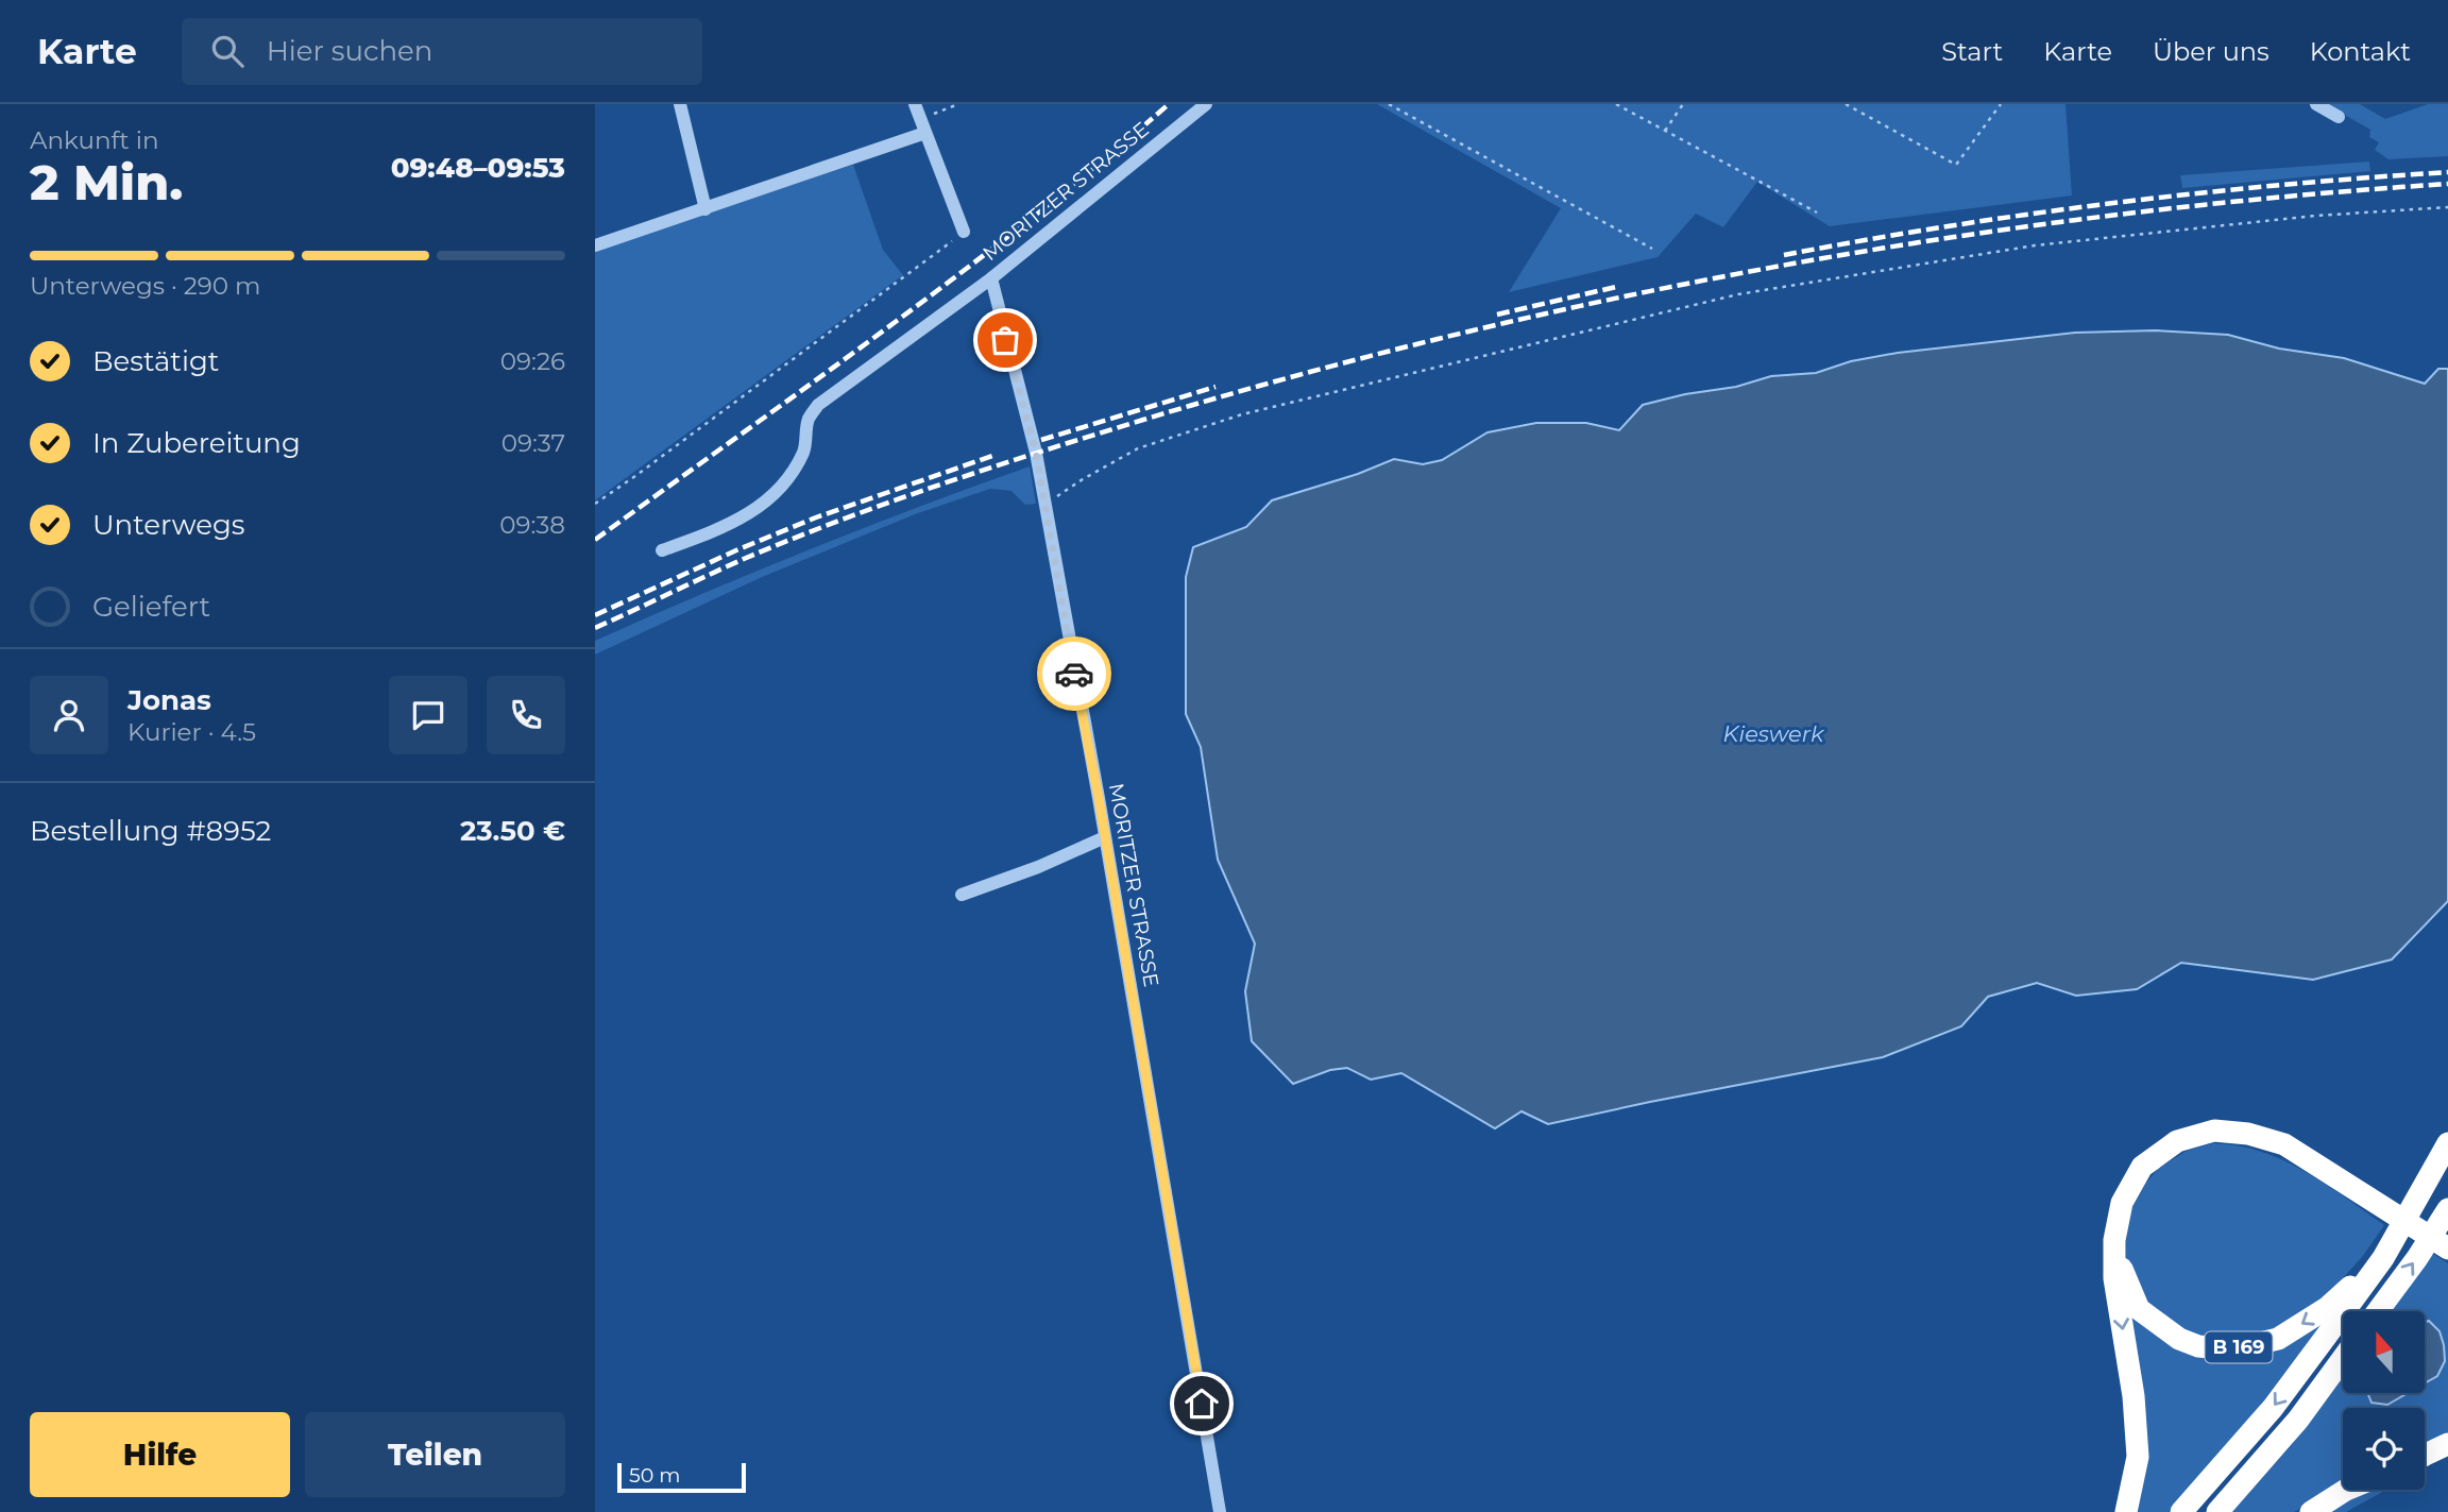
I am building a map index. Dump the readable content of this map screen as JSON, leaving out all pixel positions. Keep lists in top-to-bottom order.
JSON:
{
  "streets": {
    "highway": ["B 169"],
    "street": ["MORITZER STRASSE"]
  },
  "water": ["Kieswerk"],
  "scale_bar": "50 m",
  "north": "top",
  "page": {
    "header": "Karte",
    "search": "Hier suchen",
    "nav": [
      "Start",
      "Karte",
      "Über uns",
      "Kontakt"
    ],
    "heading": ["2 Min.", "Ankunft in", "09:48–09:53"],
    "panel": [
      "Jonas",
      "Kurier · 4.5",
      "Bestellung #8952",
      "23.50 €"
    ],
    "bar": "Unterwegs · 290 m",
    "list": [
      ["Bestätigt", "09:26"],
      ["In Zubereitung", "09:37"],
      ["Unterwegs", "09:38"],
      "Geliefert"
    ],
    "buttons": ["Hilfe", "Teilen"],
    "scale": "50 m"
  }
}
